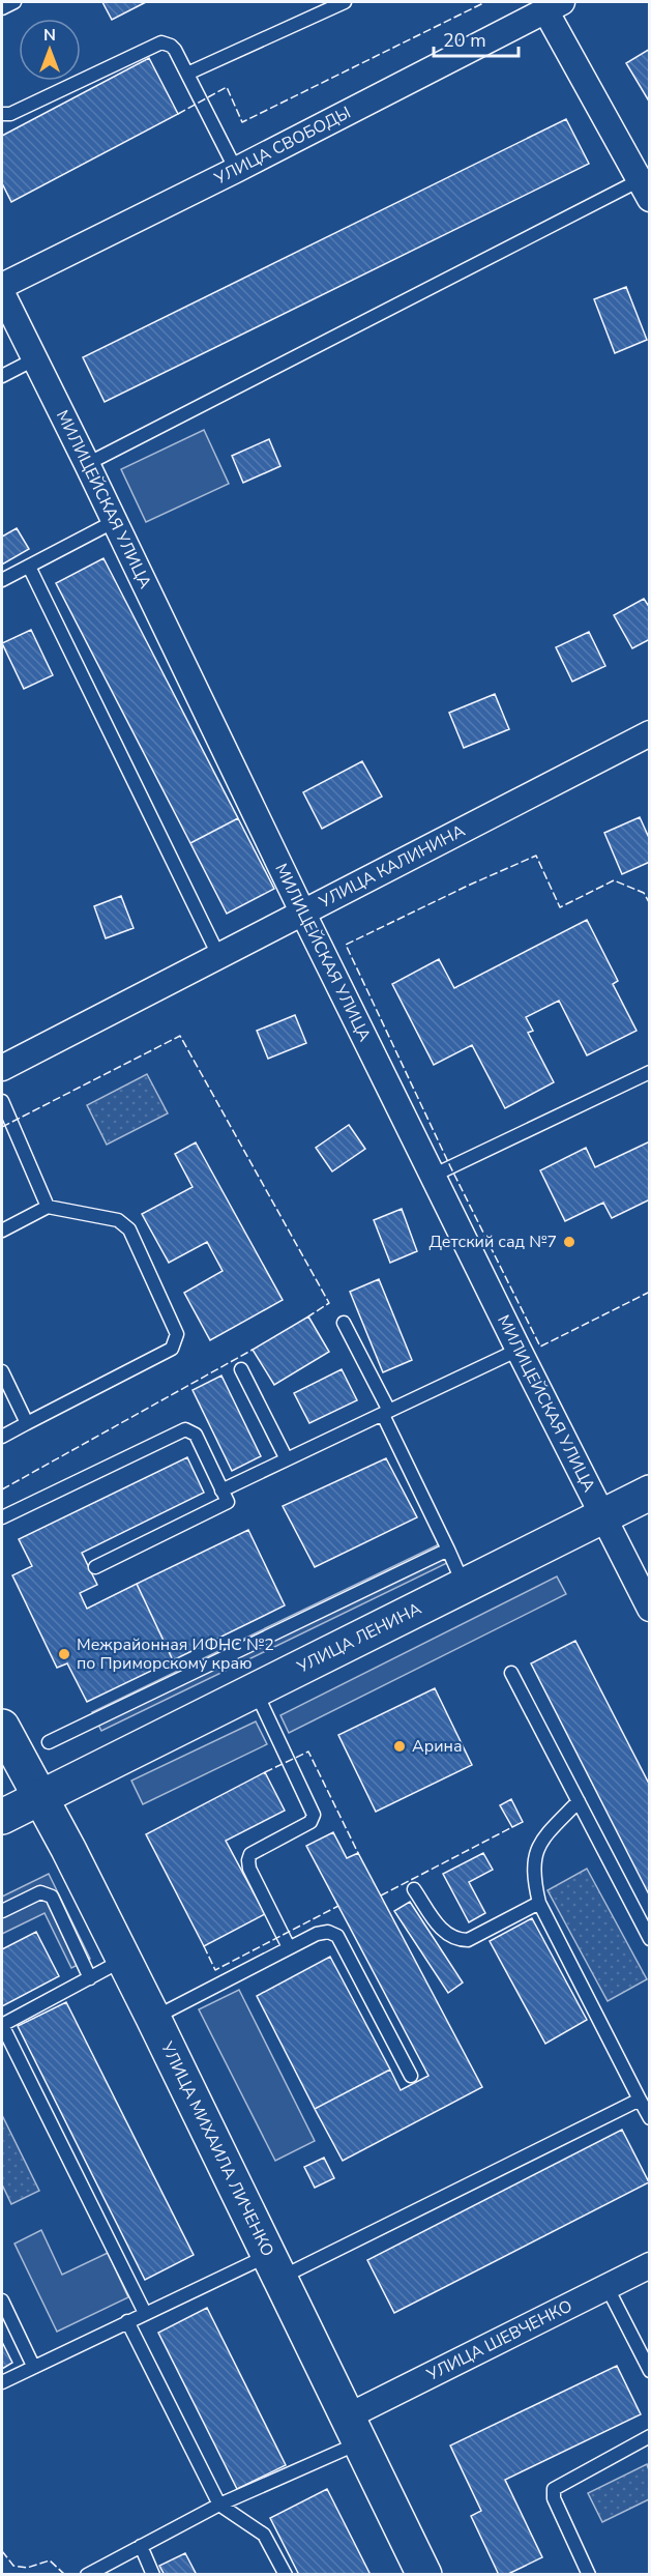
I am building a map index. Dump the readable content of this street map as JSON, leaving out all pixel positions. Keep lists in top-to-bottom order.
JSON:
{
  "streets": {
    "main road": ["УЛИЦА ЛЕНИНА", "УЛИЦА МИХАИЛА ЛИЧЕНКО"],
    "street": [
      "УЛИЦА СВОБОДЫ",
      "МИЛИЦЕЙСКАЯ УЛИЦА",
      "УЛИЦА КАЛИНИНА",
      "УЛИЦА ШЕВЧЕНКО"
    ]
  },
  "crossings": [
    ["МИЛИЦЕЙСКАЯ УЛИЦА", "УЛИЦА КАЛИНИНА"],
    ["МИЛИЦЕЙСКАЯ УЛИЦА", "УЛИЦА ЛЕНИНА"],
    ["УЛИЦА ЛЕНИНА", "УЛИЦА МИХАИЛА ЛИЧЕНКО"],
    ["УЛИЦА МИХАИЛА ЛИЧЕНКО", "УЛИЦА ШЕВЧЕНКО"]
  ],
  "places": ["Детский сад №7", "Межрайонная ИФНС №2 по Приморскому краю", "Арина"],
  "scale_bar": "20 m",
  "north": "top"
}
